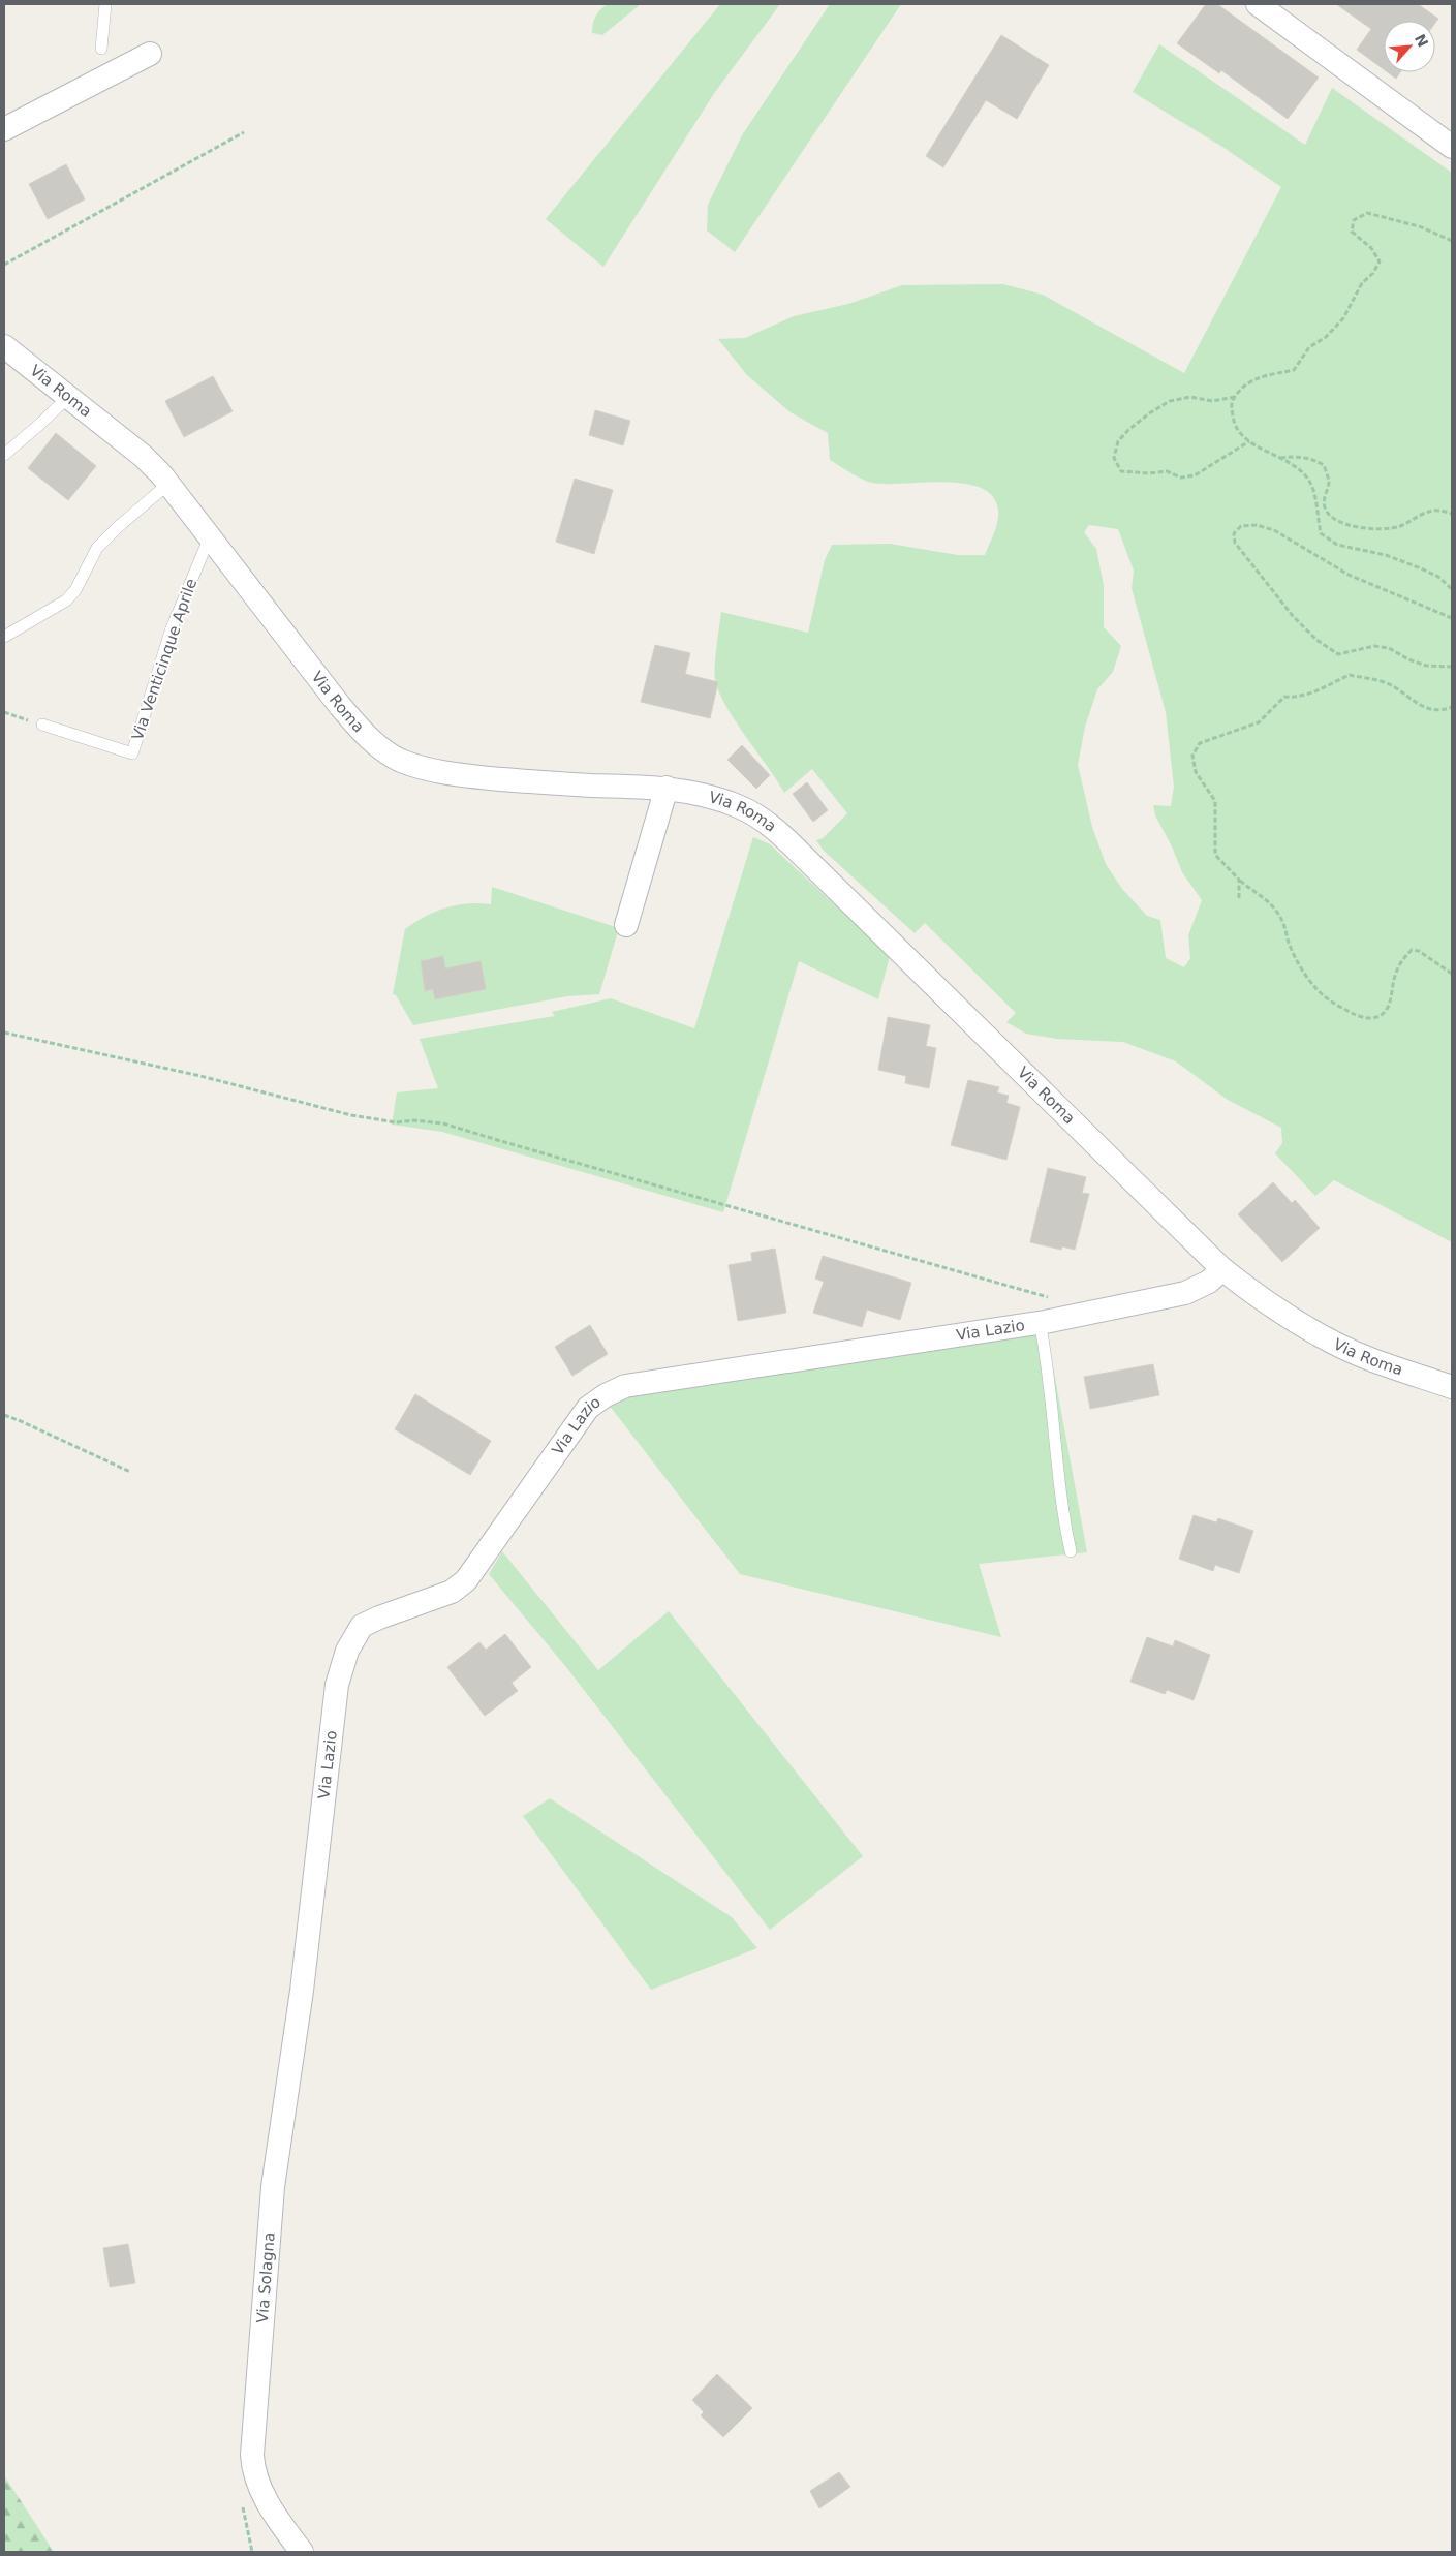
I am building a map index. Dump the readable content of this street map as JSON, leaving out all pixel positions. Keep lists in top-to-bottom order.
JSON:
{
  "streets": {
    "street": ["Via Roma", "Via Lazio", "Via Solagna"],
    "lane": ["Via Venticinque Aprile"]
  },
  "crossings": [
    ["Via Roma", "Via Venticinque Aprile"],
    ["Via Roma", "Via Lazio"],
    ["Via Lazio", "Via Solagna"]
  ],
  "north": "top right"
}
